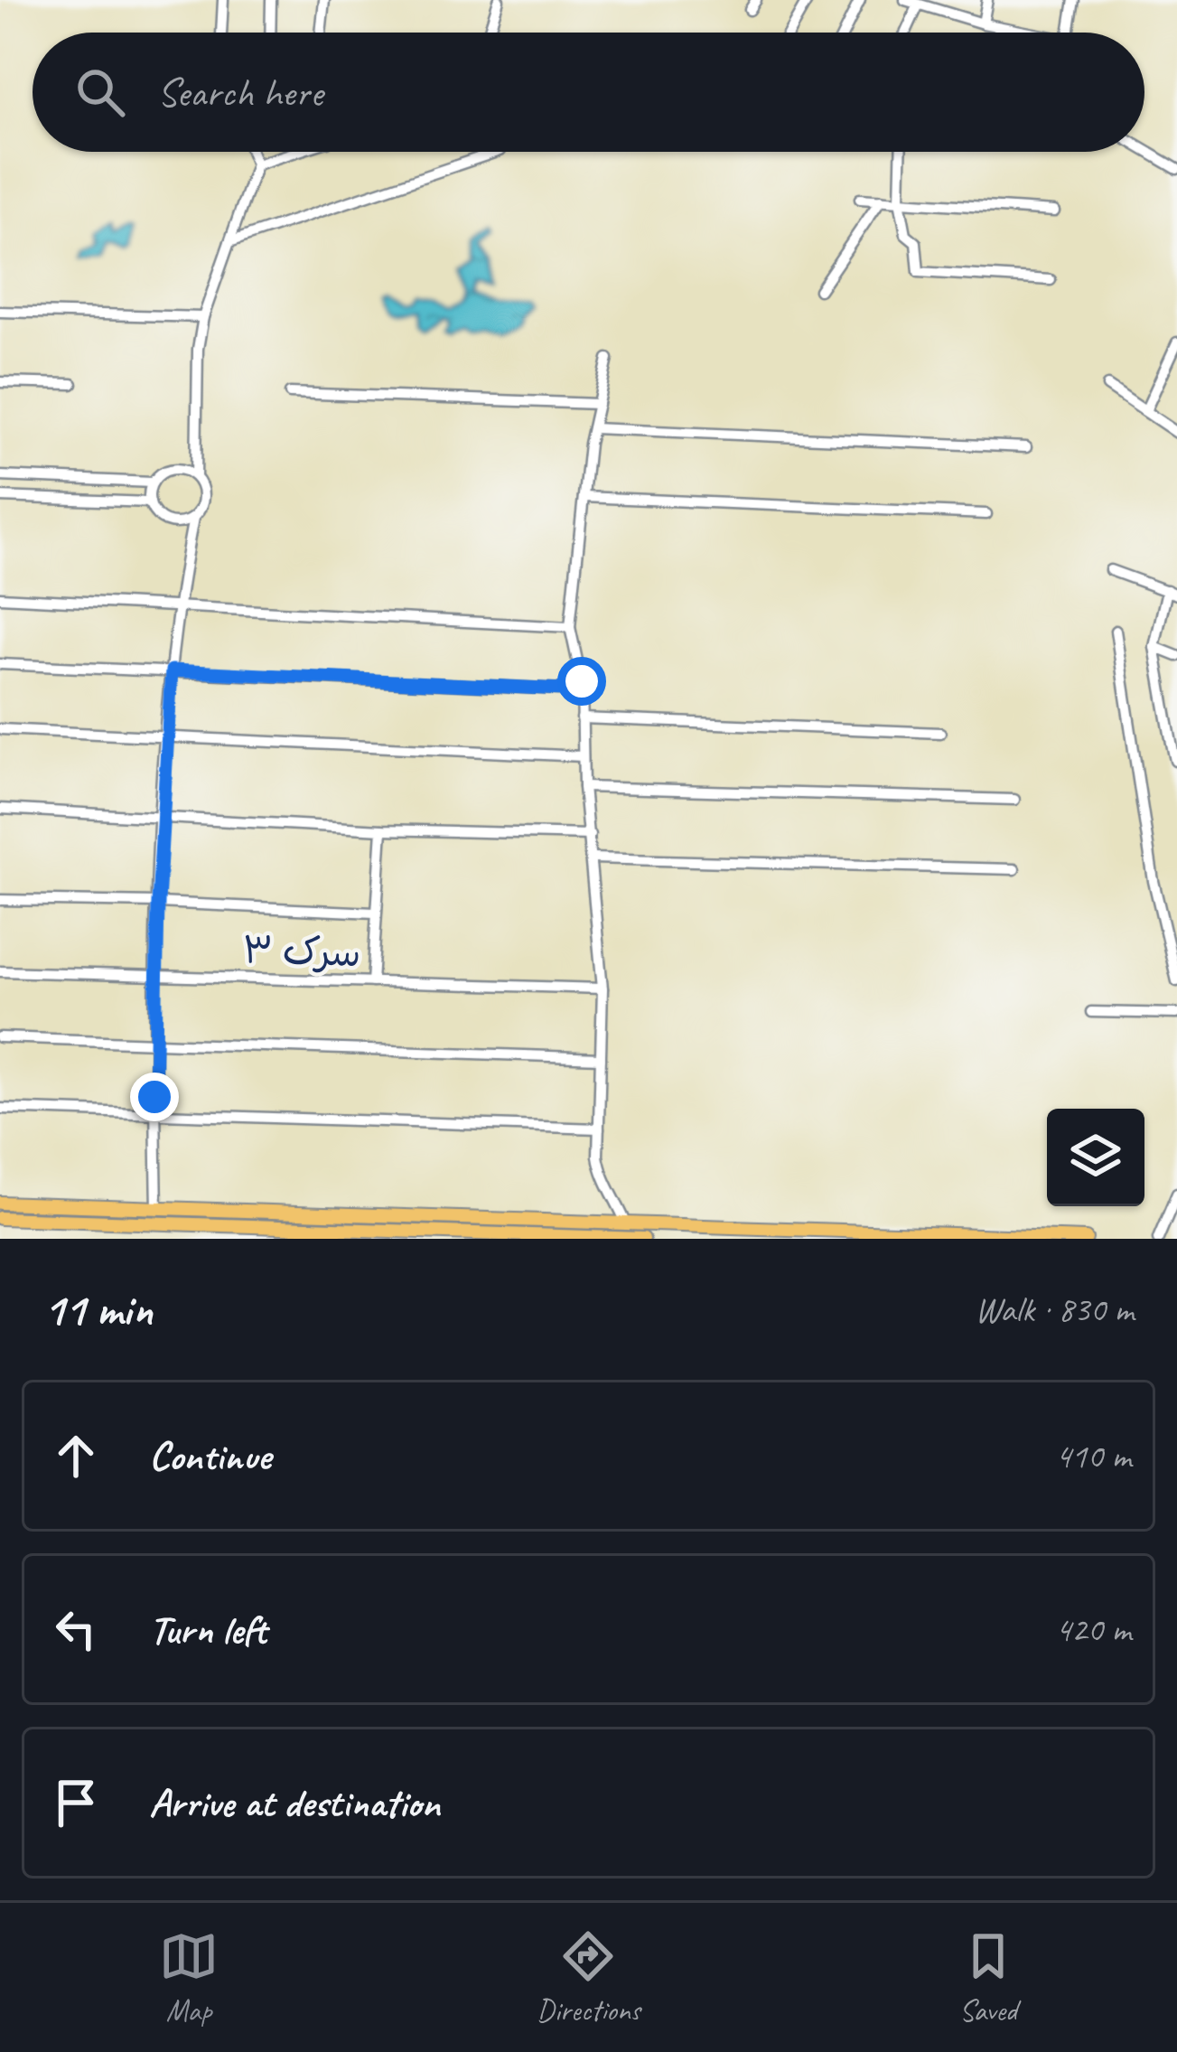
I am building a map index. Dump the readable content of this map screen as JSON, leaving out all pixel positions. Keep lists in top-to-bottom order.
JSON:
{
  "streets": {
    "street": ["سرک ۳"]
  },
  "page": {
    "search": "Search here",
    "heading": ["11 min", "Walk · 830 m"],
    "list": [
      ["Continue", "410 m"],
      ["Turn left", "420 m"],
      "Arrive at destination"
    ],
    "nav": ["Map", "Directions", "Saved"]
  }
}
